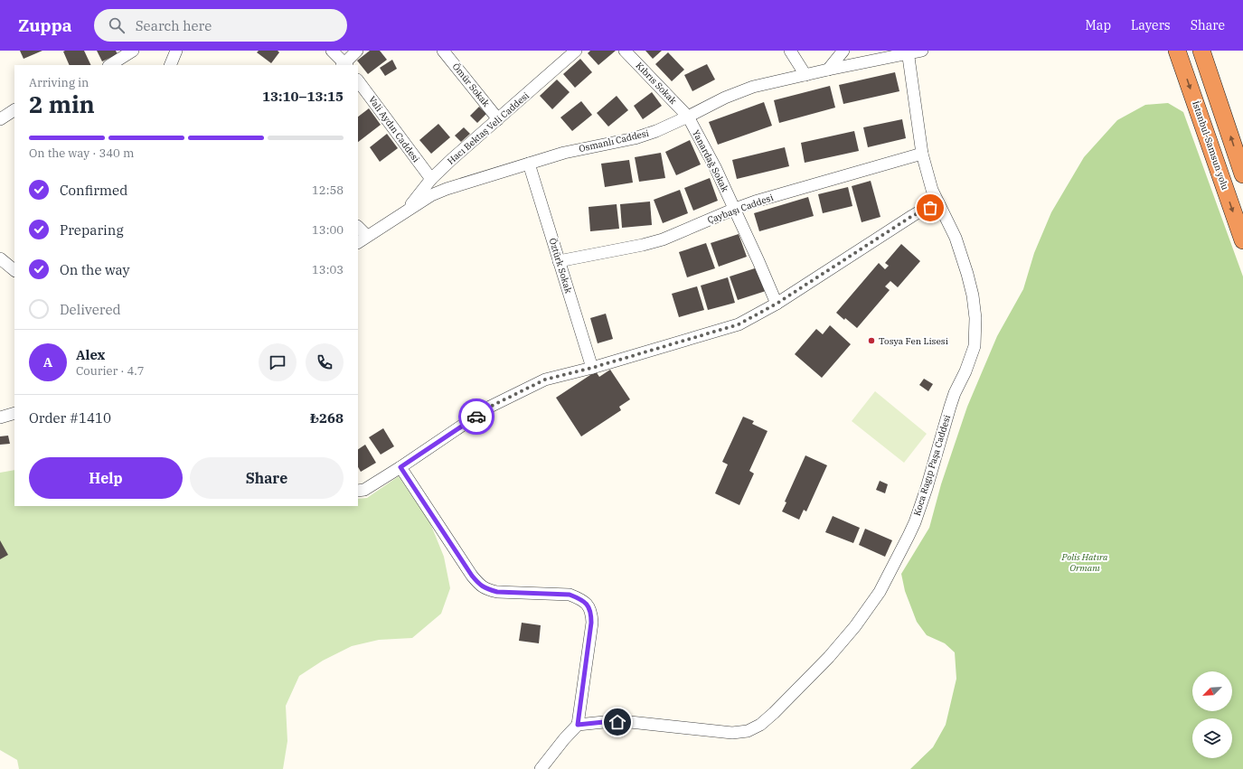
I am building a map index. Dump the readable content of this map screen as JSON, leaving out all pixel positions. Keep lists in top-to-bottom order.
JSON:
{
  "streets": {
    "highway": ["İstanbul-Samsun yolu"],
    "street": [
      "Kıbrıs Sokak",
      "Ömür Sokak",
      "Hacı Bektaş Veli Caddesi",
      "Vali Aydın Caddesi",
      "Osmanlı Caddesi",
      "Yanardağ Sokak",
      "Çaybaşı Caddesi",
      "Öztürk Sokak",
      "Koca Ragıp Paşa Caddesi"
    ]
  },
  "crossings": [
    ["Kıbrıs Sokak", "Osmanlı Caddesi"],
    ["Kıbrıs Sokak", "Yanardağ Sokak"],
    ["Ömür Sokak", "Hacı Bektaş Veli Caddesi"],
    ["Hacı Bektaş Veli Caddesi", "Vali Aydın Caddesi"],
    ["Hacı Bektaş Veli Caddesi", "Osmanlı Caddesi"],
    ["Osmanlı Caddesi", "Yanardağ Sokak"],
    ["Osmanlı Caddesi", "Öztürk Sokak"],
    ["Osmanlı Caddesi", "Koca Ragıp Paşa Caddesi"],
    ["Yanardağ Sokak", "Çaybaşı Caddesi"],
    ["Çaybaşı Caddesi", "Öztürk Sokak"],
    ["Çaybaşı Caddesi", "Koca Ragıp Paşa Caddesi"]
  ],
  "parks": ["Polis Hatıra Ormanı"],
  "places": ["Tosya Fen Lisesi"],
  "north": "bottom left",
  "page": {
    "header": "Zuppa",
    "search": "Search here",
    "nav": ["Map", "Layers", "Share"],
    "heading": ["2 min", "Arriving in", "13:10–13:15"],
    "panel": [
      "Alex",
      "Courier · 4.7",
      "Order #1410",
      "₺268"
    ],
    "bar": "On the way · 340 m",
    "list": [
      ["Confirmed", "12:58"],
      ["Preparing", "13:00"],
      ["On the way", "13:03"],
      "Delivered"
    ],
    "round": "A",
    "buttons": ["Help", "Share"]
  }
}
